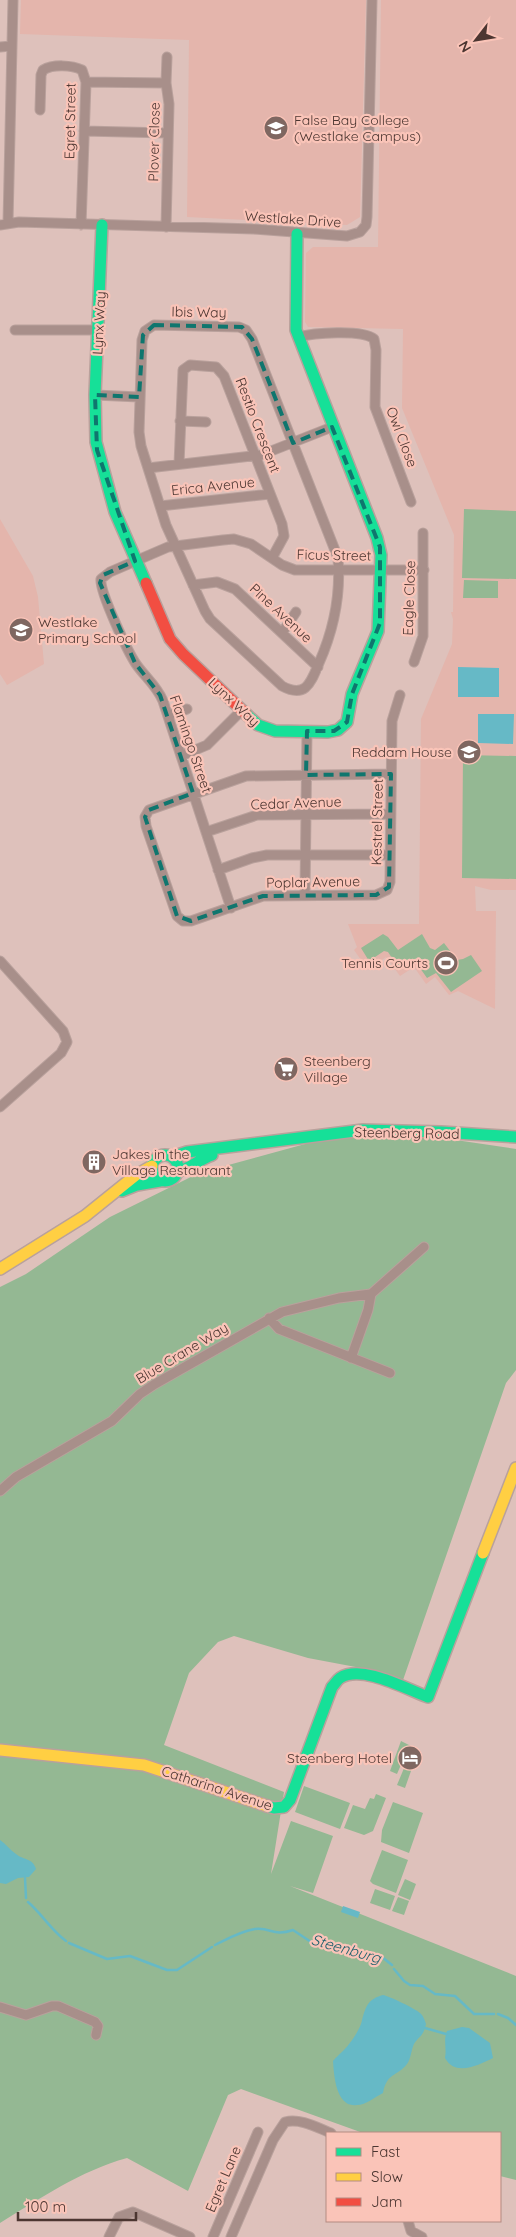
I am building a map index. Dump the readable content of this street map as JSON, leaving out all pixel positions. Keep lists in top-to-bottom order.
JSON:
{
  "streets": {
    "street": [
      "Egret Street",
      "Plover Close",
      "Westlake Drive",
      "Ibis Way",
      "Lynx Way",
      "Restio Crescent",
      "Owl Close",
      "Erica Avenue",
      "Ficus Street",
      "Eagle Close",
      "Pine Avenue",
      "Flamingo Street",
      "Cedar Avenue",
      "Kestrel Street",
      "Poplar Avenue",
      "Steenberg Road",
      "Blue Crane Way",
      "Catharina Avenue",
      "Egret Lane"
    ]
  },
  "crossings": [
    ["Egret Street", "Westlake Drive"],
    ["Plover Close", "Westlake Drive"],
    ["Westlake Drive", "Lynx Way"],
    ["Ibis Way", "Erica Avenue"],
    ["Ibis Way", "Ficus Street"],
    ["Ibis Way", "Pine Avenue"],
    ["Lynx Way", "Owl Close"],
    ["Lynx Way", "Ficus Street"],
    ["Lynx Way", "Flamingo Street"],
    ["Restio Crescent", "Erica Avenue"],
    ["Restio Crescent", "Ficus Street"],
    ["Ficus Street", "Eagle Close"],
    ["Ficus Street", "Flamingo Street"],
    ["Flamingo Street", "Cedar Avenue"],
    ["Flamingo Street", "Poplar Avenue"],
    ["Cedar Avenue", "Kestrel Street"],
    ["Kestrel Street", "Poplar Avenue"]
  ],
  "water": ["Steenburg"],
  "places": {
    "school or university": ["False Bay College (Westlake Campus)", "Westlake Primary School", "Reddam House"],
    "sports": ["Tennis Courts"],
    "supermarket": ["Steenberg Village"],
    "building": ["Jakes in the Village Restaurant"],
    "hotel": ["Steenberg Hotel"]
  },
  "legend": ["Fast", "Slow", "Jam"],
  "scale_bar": "100 m",
  "north": "bottom left"
}
